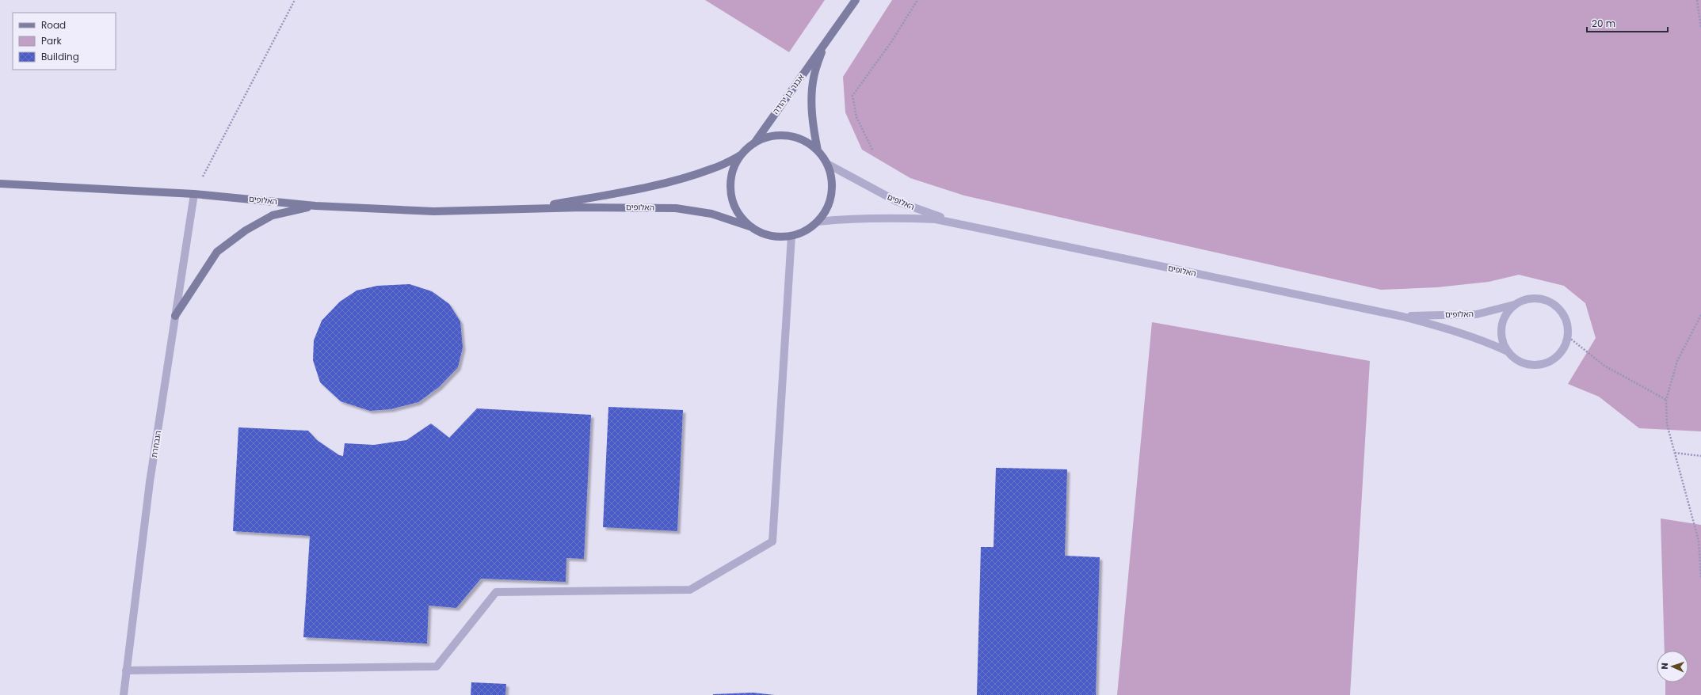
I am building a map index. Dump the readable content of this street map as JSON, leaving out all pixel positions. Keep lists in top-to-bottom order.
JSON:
{
  "streets": {
    "street": ["אבנר בן יהודה", "האלופים", "הנבחרת"]
  },
  "crossings": [
    ["אבנר בן יהודה", "האלופים"],
    ["האלופים", "הנבחרת"]
  ],
  "legend": ["Road", "Park", "Building"],
  "scale_bar": "20 m",
  "north": "left"
}
